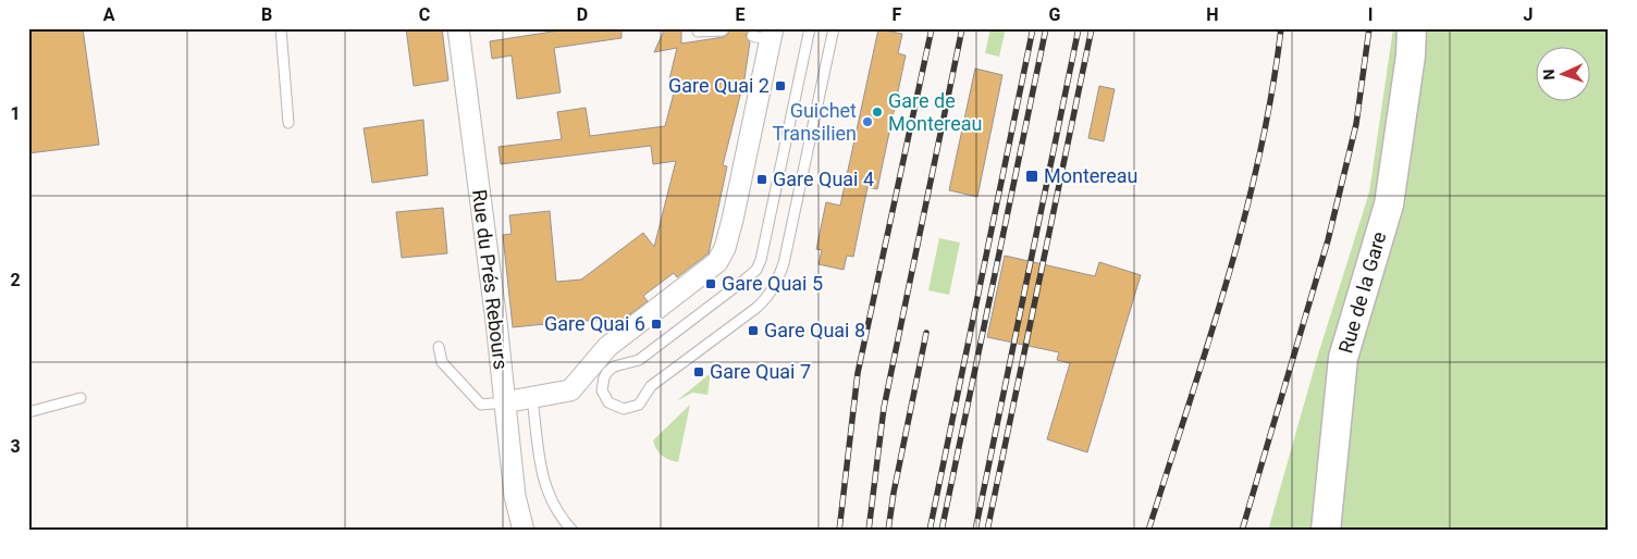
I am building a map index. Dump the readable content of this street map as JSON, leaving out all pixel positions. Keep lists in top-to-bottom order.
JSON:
{
  "streets": {
    "main road": ["Rue de la Gare"],
    "street": ["Rue du Prés Rebours"]
  },
  "places": {
    "transit": [
      "Gare Quai 2",
      "Montereau",
      "Gare Quai 4",
      "Gare Quai 5",
      "Gare Quai 6",
      "Gare Quai 8",
      "Gare Quai 7"
    ],
    "other": ["Gare de Montereau", "Guichet Transilien"]
  },
  "north": "left",
  "grid": {
    "columns": [
      "A",
      "B",
      "C",
      "D",
      "E",
      "F",
      "G",
      "H",
      "I",
      "J"
    ],
    "rows": ["1", "2", "3"]
  }
}
